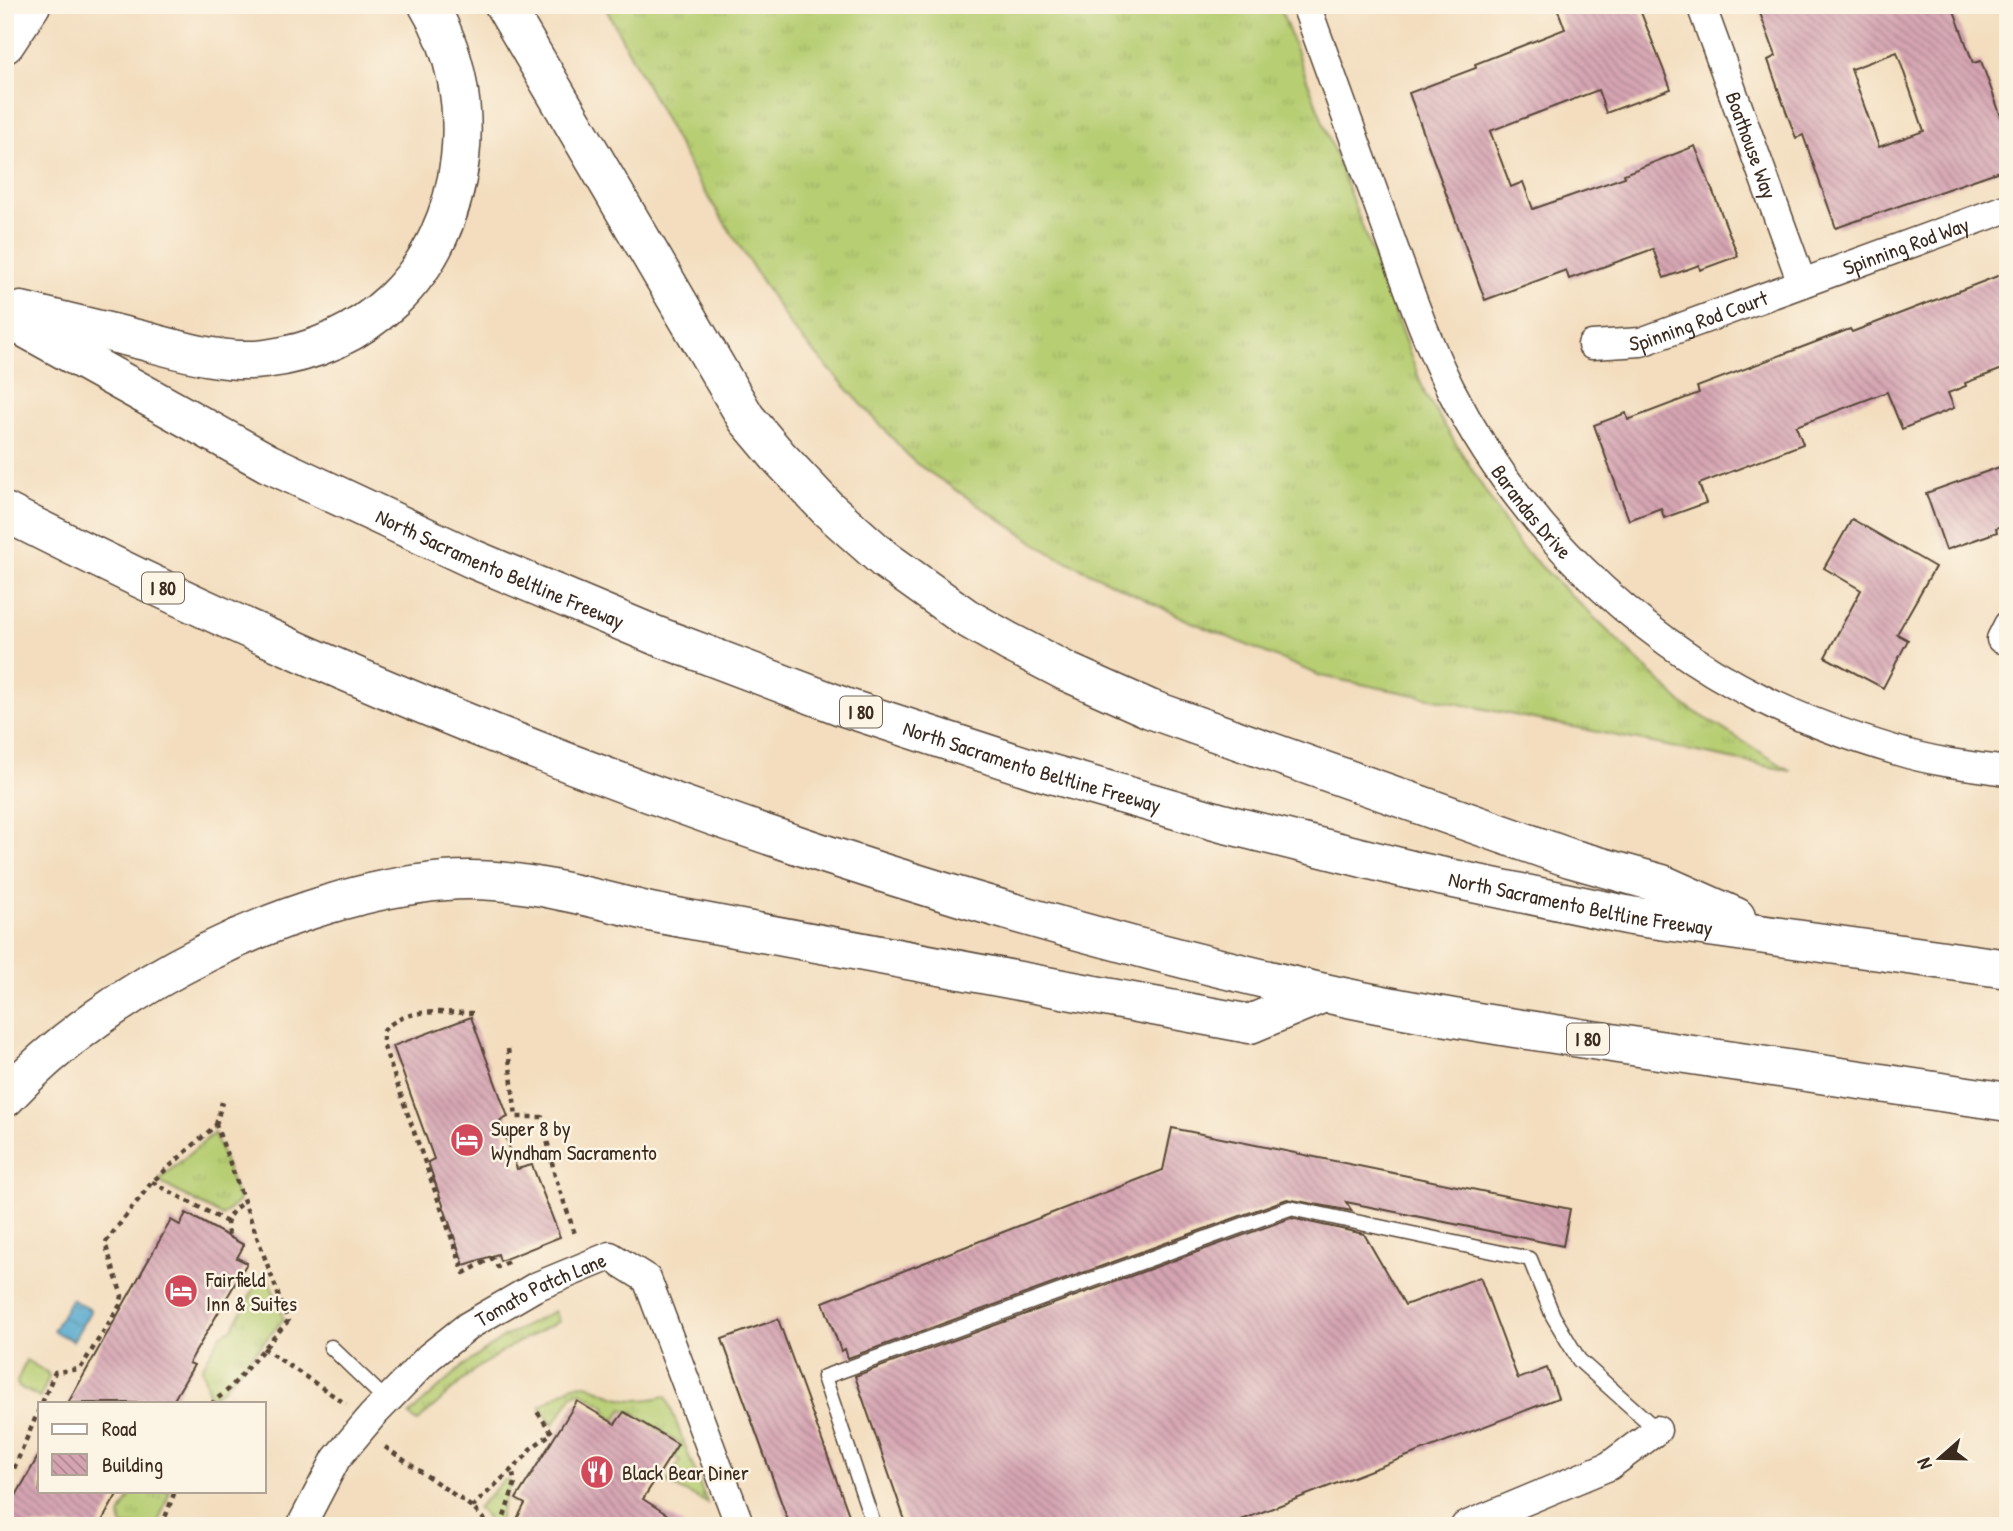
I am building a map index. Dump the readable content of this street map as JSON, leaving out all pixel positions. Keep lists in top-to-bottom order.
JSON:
{
  "streets": {
    "highway": ["North Sacramento Beltline Freeway", "I 80"],
    "street": [
      "Boathouse Way",
      "Spinning Rod Way",
      "Spinning Rod Court",
      "Barandas Drive",
      "Tomato Patch Lane"
    ]
  },
  "crossings": [
    ["Boathouse Way", "Spinning Rod Way"],
    ["Boathouse Way", "Spinning Rod Court"],
    ["Spinning Rod Way", "Spinning Rod Court"]
  ],
  "places": {
    "hotel": ["Super 8 by Wyndham Sacramento", "Fairfield Inn & Suites"],
    "restaurant": ["Black Bear Diner"]
  },
  "legend": ["Road", "Building"],
  "north": "left"
}
